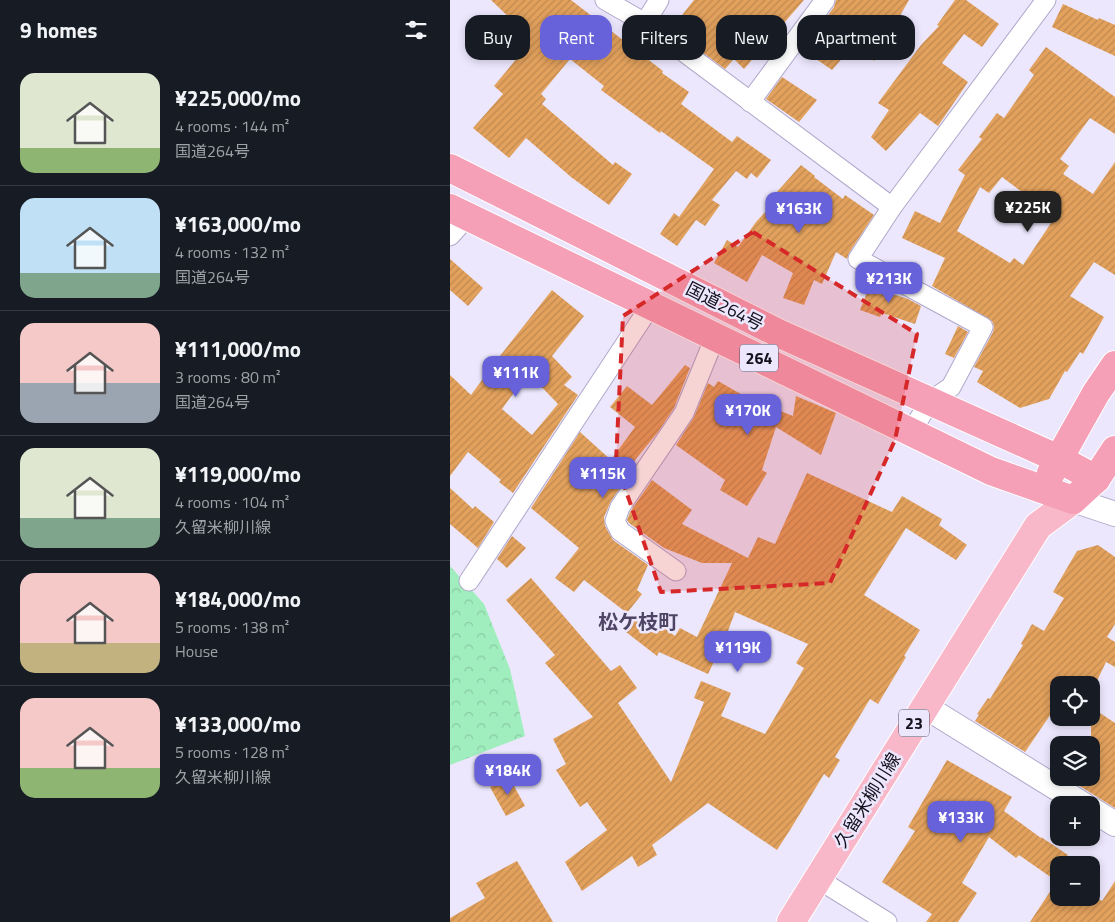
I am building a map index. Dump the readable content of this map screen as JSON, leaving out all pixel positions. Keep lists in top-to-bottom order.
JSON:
{
  "streets": {
    "highway": ["国道264号", "264"],
    "main road": ["23", "久留米柳川線"]
  },
  "crossings": [
    ["国道264号", "久留米柳川線"]
  ],
  "districts": ["松ケ枝町"],
  "page": {
    "heading": "9 homes",
    "chip": [
      "Buy",
      "Rent",
      "Filters",
      "New",
      "Apartment"
    ],
    "list": [
      {
        "name": "¥225,000/mo",
        "note": "4 rooms · 144 m² · 国道264号"
      },
      {
        "name": "¥163,000/mo",
        "note": "4 rooms · 132 m² · 国道264号"
      },
      {
        "name": "¥111,000/mo",
        "note": "3 rooms · 80 m² · 国道264号"
      },
      {
        "name": "¥119,000/mo",
        "note": "4 rooms · 104 m² · 久留米柳川線"
      },
      {
        "name": "¥184,000/mo",
        "note": "5 rooms · 138 m² · House"
      },
      {
        "name": "¥133,000/mo",
        "note": "5 rooms · 128 m² · 久留米柳川線"
      }
    ],
    "price": [
      "¥225K",
      "¥163K",
      "¥213K",
      "¥111K",
      "¥170K",
      "¥115K",
      "¥119K",
      "¥184K",
      "¥133K"
    ],
    "map_buttons": ["+", "−"]
  }
}
